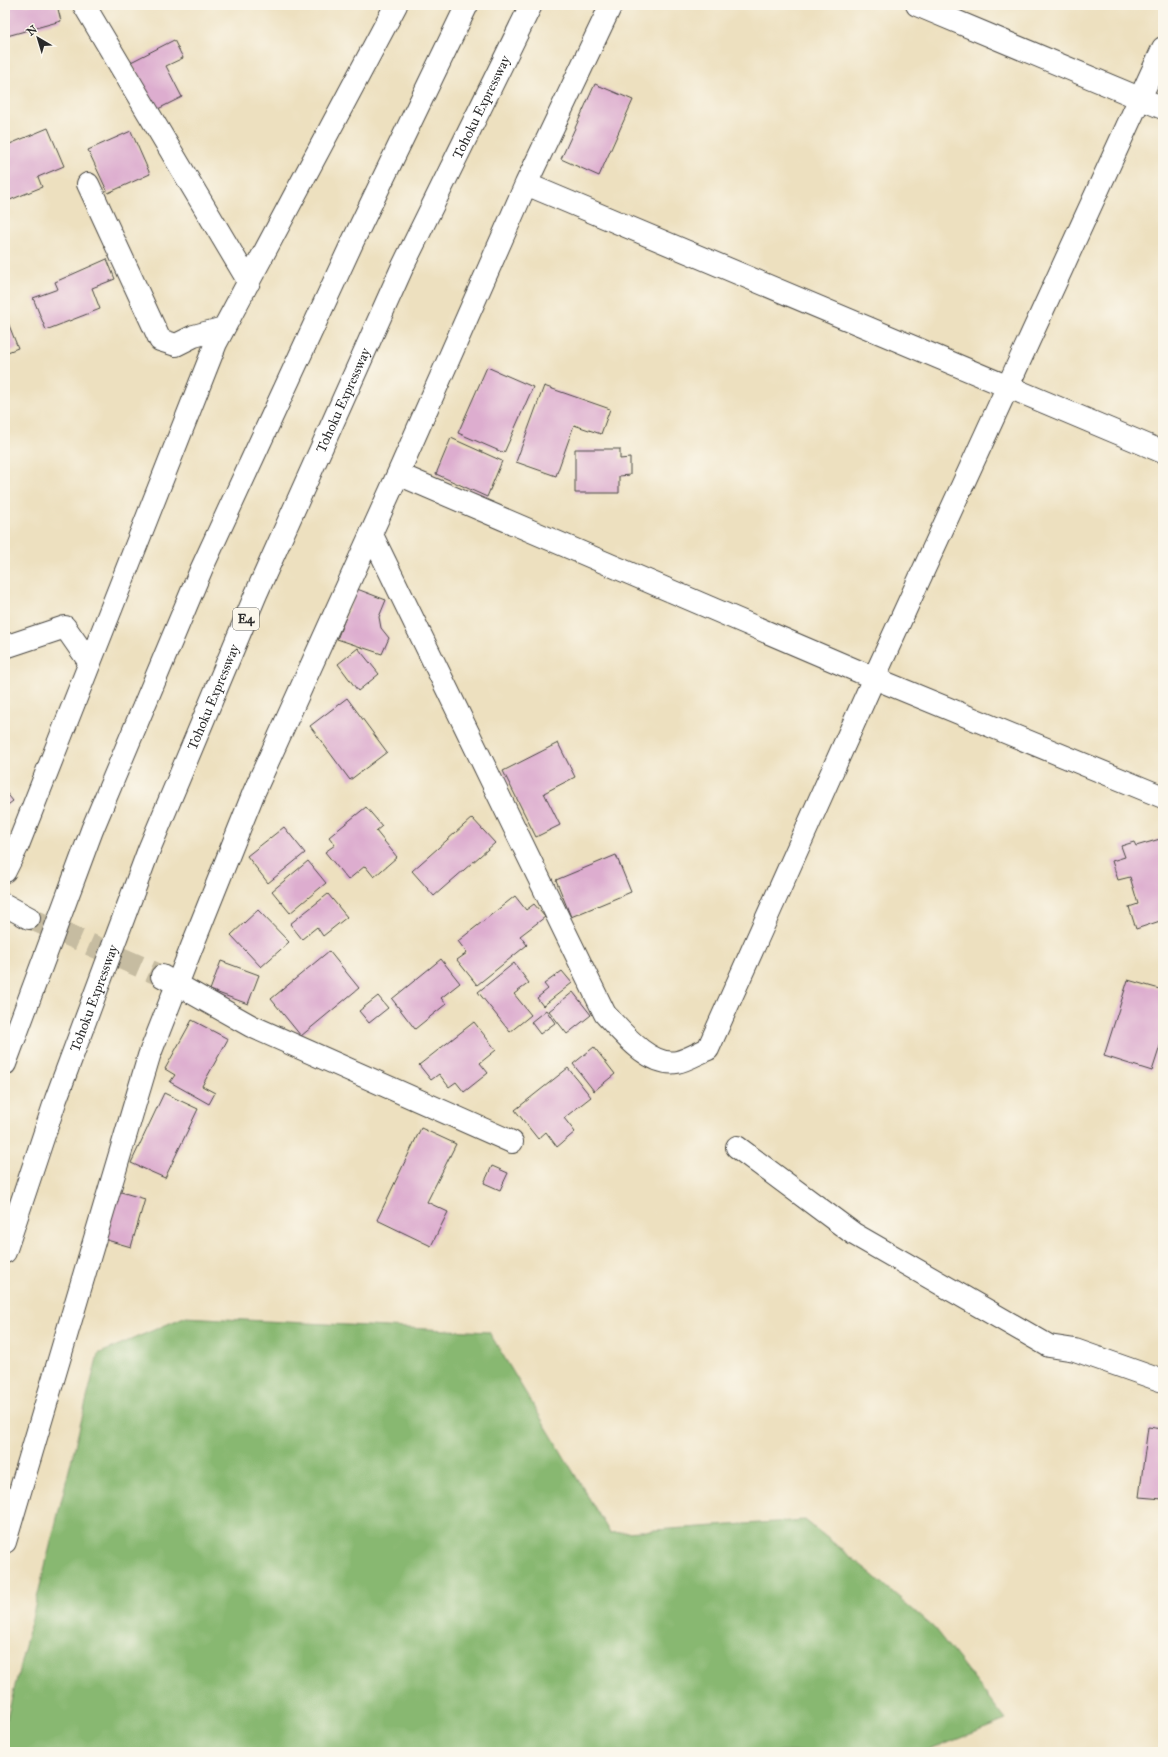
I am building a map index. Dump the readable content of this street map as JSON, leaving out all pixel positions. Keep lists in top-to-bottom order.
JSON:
{
  "streets": {
    "main road": ["Tohoku Expressway", "E4"]
  },
  "north": "top left"
}
